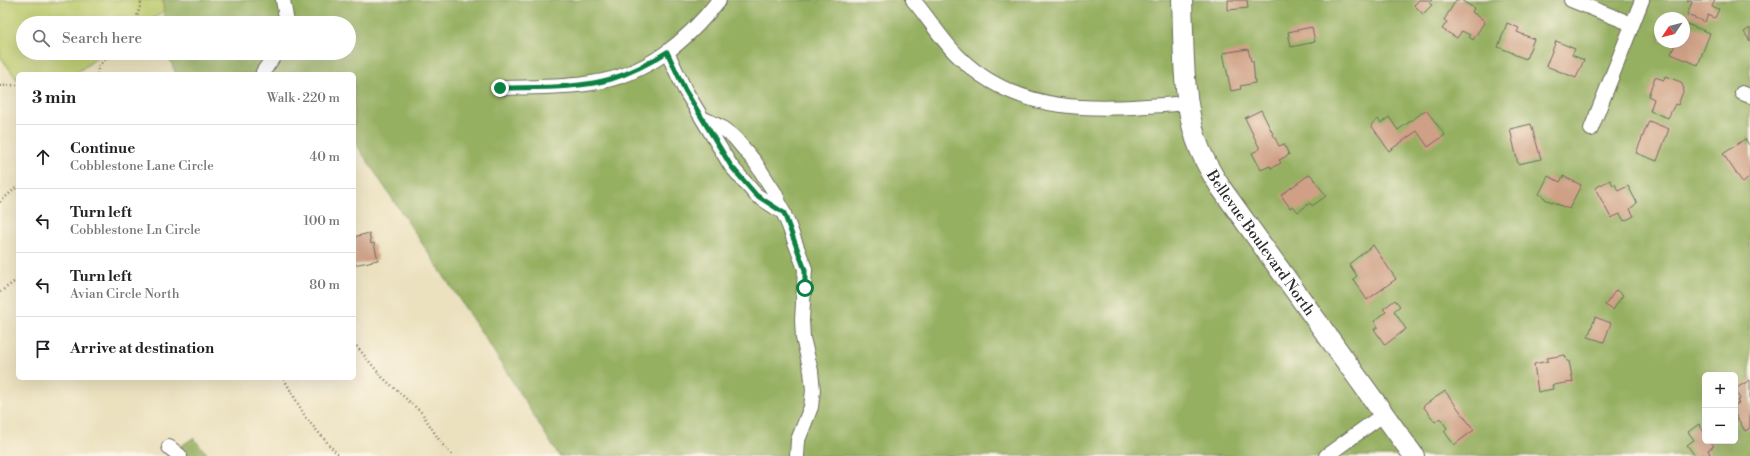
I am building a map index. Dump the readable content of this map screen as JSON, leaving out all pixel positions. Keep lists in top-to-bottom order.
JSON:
{
  "streets": {
    "main road": ["Bellevue Boulevard North"]
  },
  "north": "bottom left",
  "page": {
    "search": "Search here",
    "heading": ["3 min", "Walk · 220 m"],
    "list": [
      ["Continue", "Cobblestone Lane Circle", "40 m"],
      ["Turn left", "Cobblestone Ln Circle", "100 m"],
      ["Turn left", "Avian Circle North", "80 m"],
      "Arrive at destination"
    ],
    "map_buttons": ["+", "−"]
  }
}
